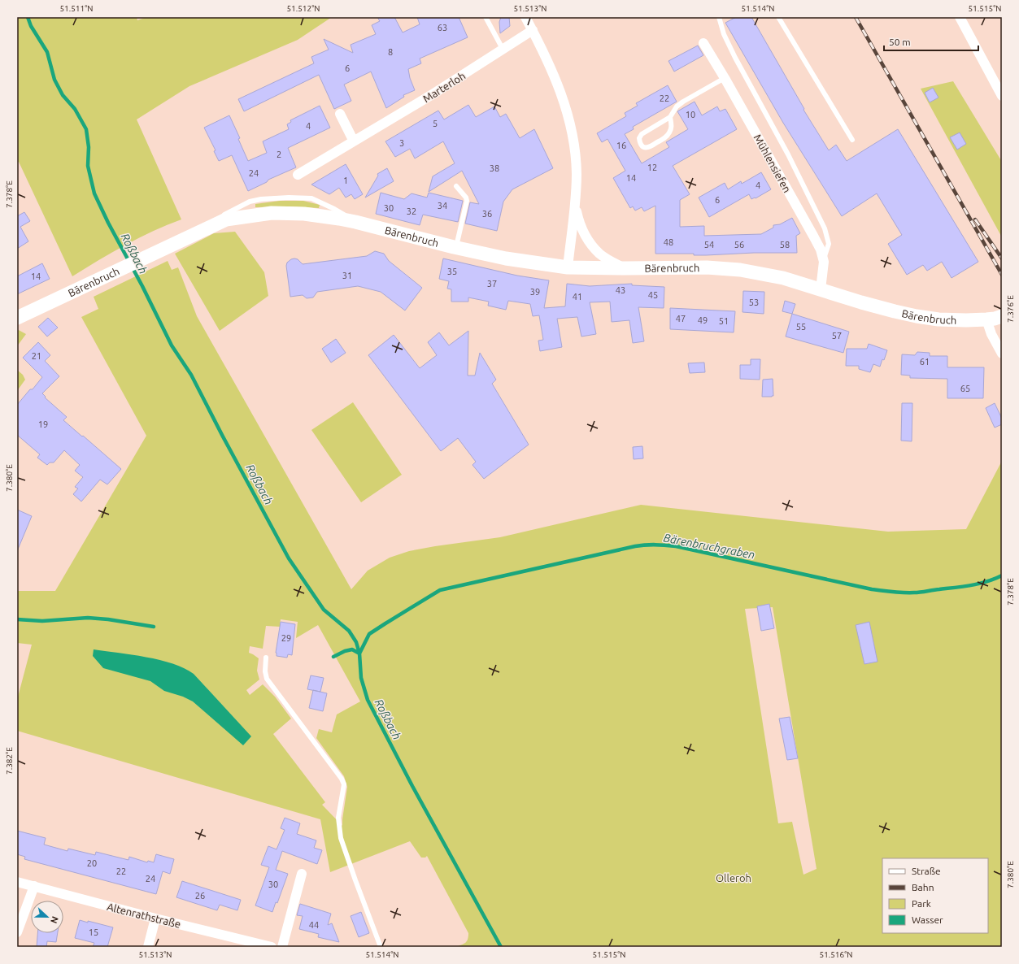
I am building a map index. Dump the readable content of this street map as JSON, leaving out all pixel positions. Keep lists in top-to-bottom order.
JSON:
{
  "streets": {
    "main road": ["Bärenbruch"],
    "street": ["Marterloh", "Mühlensiefen", "Altenrathstraße"]
  },
  "crossings": [
    ["Mühlensiefen", "Bärenbruch"]
  ],
  "water": ["Roßbach", "Bärenbruchgraben"],
  "parks": ["Olleroh"],
  "house_numbers": [
    "63",
    "8",
    "6",
    "22",
    "10",
    "5",
    "4",
    "3",
    "16",
    "2",
    "12",
    "38",
    "24",
    "14",
    "1",
    "4",
    "6",
    "34",
    "30",
    "32",
    "36",
    "48",
    "54",
    "56",
    "58",
    "35",
    "31",
    "14",
    "37",
    "43",
    "39",
    "45",
    "41",
    "53",
    "47",
    "49",
    "51",
    "55",
    "57",
    "21",
    "61",
    "65",
    "19",
    "29",
    "20",
    "22",
    "24",
    "30",
    "26",
    "44",
    "15"
  ],
  "legend": [
    "Straße",
    "Bahn",
    "Park",
    "Wasser"
  ],
  "scale_bar": "50 m",
  "north": "right",
  "coordinates": [
    "51.511°N",
    "51.512°N",
    "51.513°N",
    "51.514°N",
    "51.515°N",
    "7.378°E",
    "7.376°E",
    "7.380°E",
    "7.382°E",
    "51.516°N"
  ]
}
